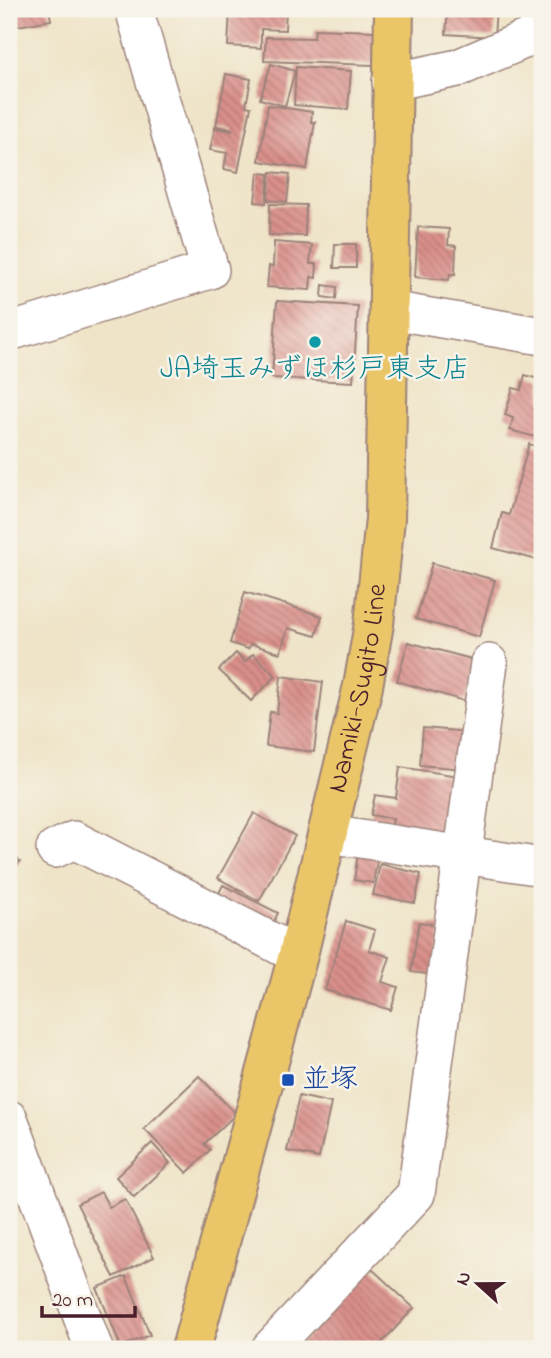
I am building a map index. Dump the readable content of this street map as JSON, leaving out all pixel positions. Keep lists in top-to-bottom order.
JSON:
{
  "streets": {
    "main road": ["Namiki-Sugito Line"]
  },
  "places": {
    "other": ["JA埼玉みずほ杉戸東支店"],
    "transit": ["並塚"]
  },
  "scale_bar": "20 m",
  "north": "left"
}
